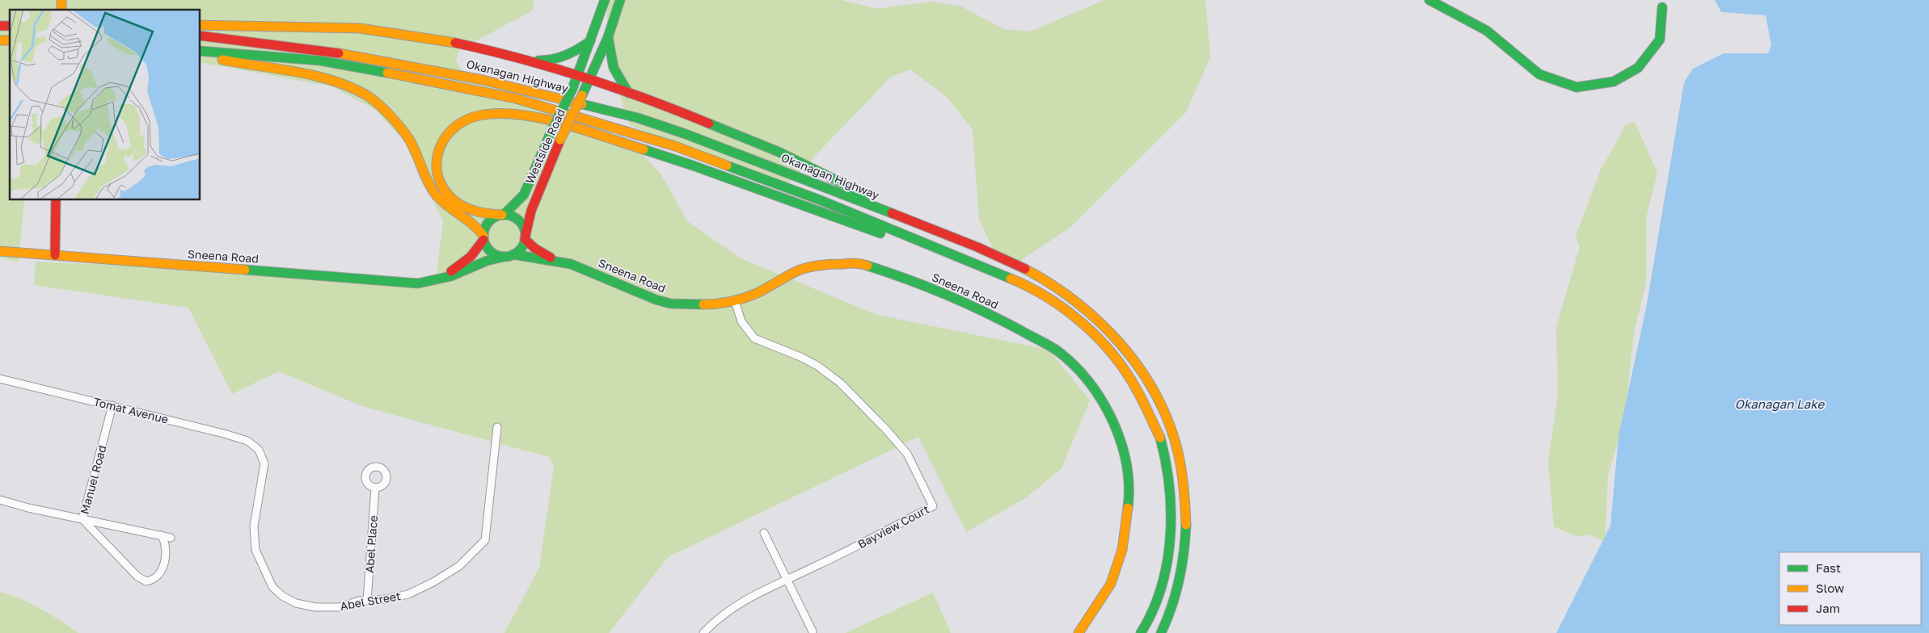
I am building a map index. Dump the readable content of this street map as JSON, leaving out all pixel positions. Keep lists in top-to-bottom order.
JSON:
{
  "streets": {
    "main road": ["Okanagan Highway", "Westside Road", "Sneena Road"],
    "street": [
      "Tomat Avenue",
      "Manuel Road",
      "Bayview Court",
      "Abel Place",
      "Abel Street"
    ]
  },
  "crossings": [
    ["Westside Road", "Sneena Road"],
    ["Sneena Road", "Bayview Court"],
    ["Tomat Avenue", "Manuel Road"],
    ["Tomat Avenue", "Abel Street"],
    ["Abel Place", "Abel Street"]
  ],
  "water": ["Okanagan Lake"],
  "legend": ["Fast", "Slow", "Jam"]
}
